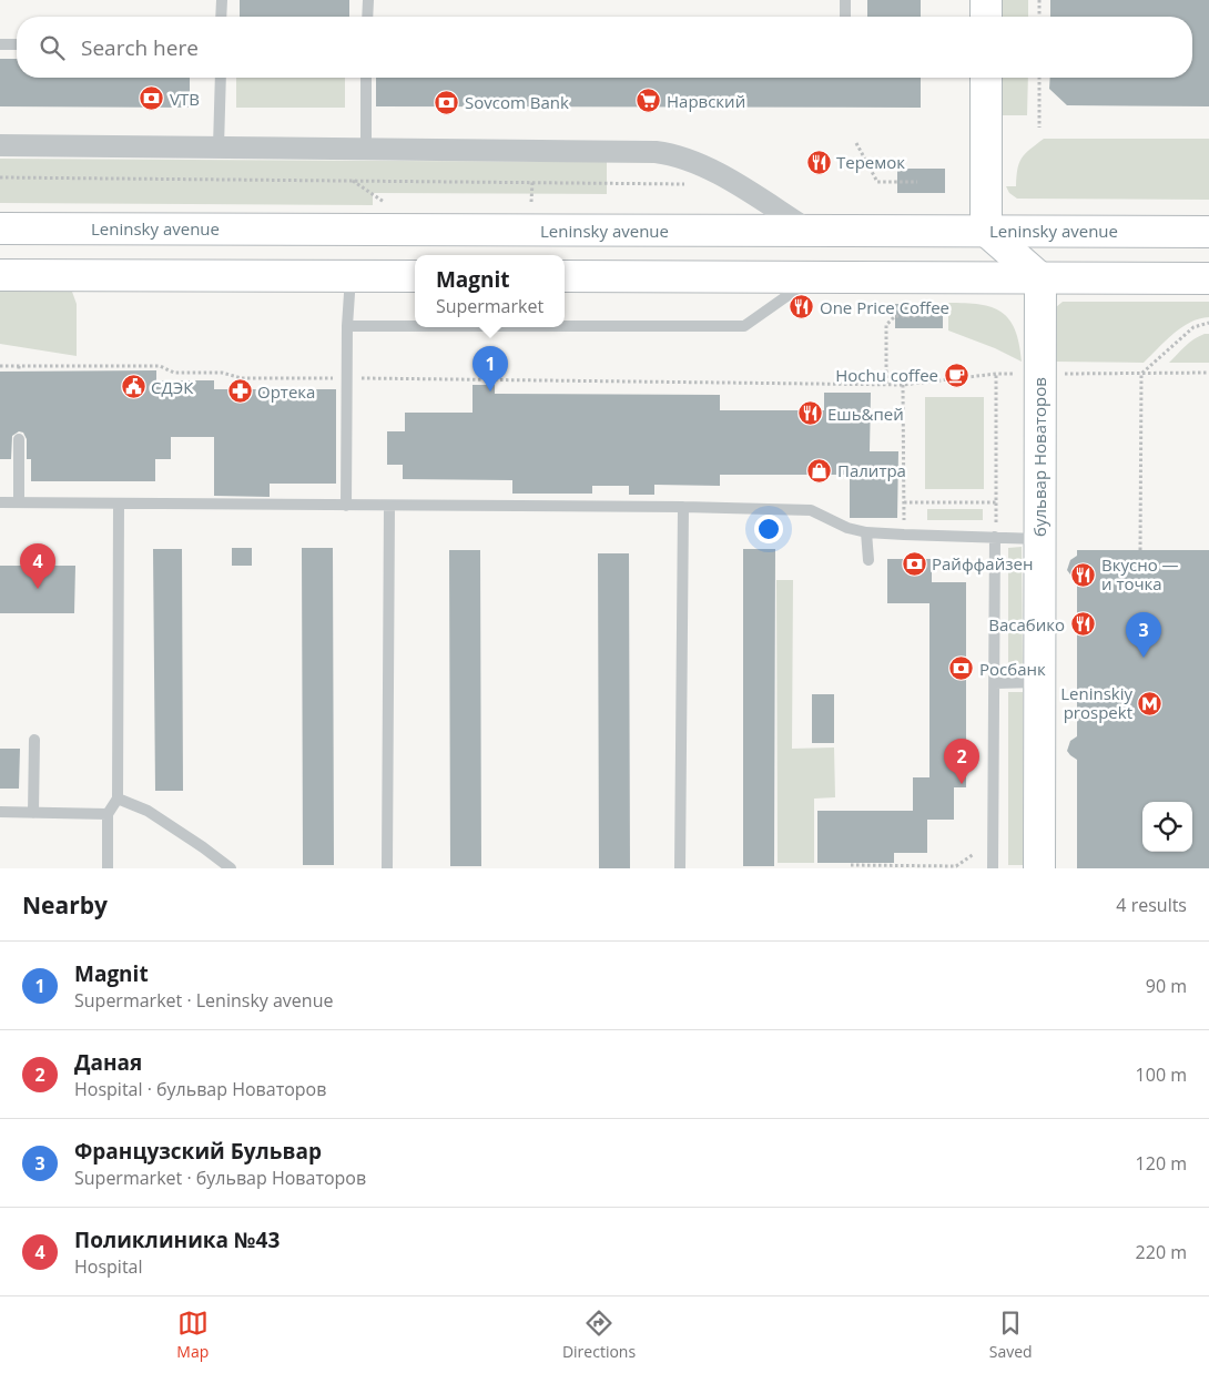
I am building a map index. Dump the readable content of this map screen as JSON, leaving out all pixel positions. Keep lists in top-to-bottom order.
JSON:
{
  "streets": {
    "main road": ["Leninsky avenue", "бульвар Новаторов"]
  },
  "crossings": [
    ["Leninsky avenue", "бульвар Новаторов"]
  ],
  "places": {
    "bank": [
      "VTB",
      "Sovcom Bank",
      "Райффайзен",
      "Росбанк"
    ],
    "supermarket": ["Нарвский"],
    "restaurant": [
      "Теремок",
      "One Price Coffee",
      "Ешь&пей",
      "Вкусно — и точка",
      "Васабико"
    ],
    "cafe": ["Hochu coffee"],
    "public building": ["СДЭК"],
    "pharmacy": ["Ортека"],
    "shop": ["Палитра"],
    "metro station": ["Leninskiy prospekt"]
  },
  "page": {
    "search": "Search here",
    "popup": ["Magnit", "Supermarket"],
    "pins": [
      "1",
      "4",
      "3",
      "2"
    ],
    "heading": ["Nearby", "4 results"],
    "list": [
      {
        "mark": "1",
        "name": "Magnit",
        "note": "Supermarket · Leninsky avenue",
        "value": "90 m"
      },
      {
        "mark": "2",
        "name": "Даная",
        "note": "Hospital · бульвар Новаторов",
        "value": "100 m"
      },
      {
        "mark": "3",
        "name": "Французский Бульвар",
        "note": "Supermarket · бульвар Новаторов",
        "value": "120 m"
      },
      {
        "mark": "4",
        "name": "Поликлиника №43",
        "note": "Hospital",
        "value": "220 m"
      }
    ],
    "nav": ["Map", "Directions", "Saved"]
  }
}
